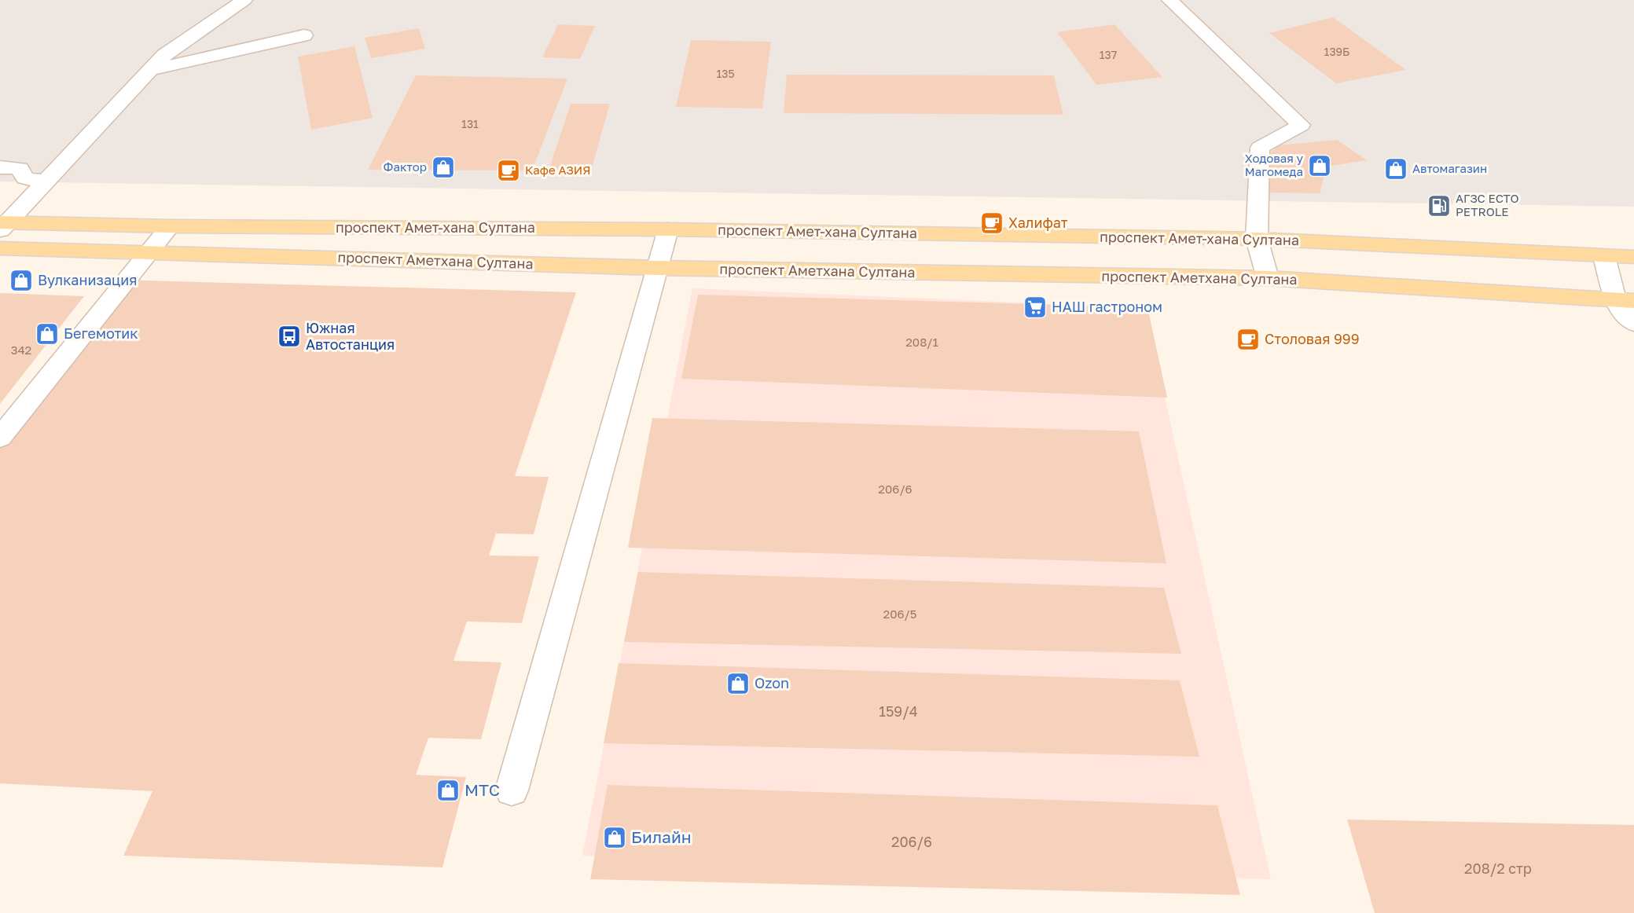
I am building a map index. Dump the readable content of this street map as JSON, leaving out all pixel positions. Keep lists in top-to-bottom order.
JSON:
{
  "streets": {
    "main road": ["проспект Амет-хана Султана", "проспект Аметхана Султана"]
  },
  "places": {
    "shop": [
      "Ходовая у Магомеда",
      "Фактор",
      "Автомагазин",
      "Вулканизация",
      "Бегемотик",
      "Ozon",
      "МТС",
      "Билайн"
    ],
    "cafe": ["Кафе АЗИЯ", "Халифат", "Столовая 999"],
    "fuel station": ["АГЗС ECTO PETROLE"],
    "supermarket": ["НАШ гастроном"],
    "bus stop": ["Южная Автостанция"]
  },
  "house_numbers": [
    "139Б",
    "137",
    "135",
    "131",
    "208/1",
    "342",
    "206/6",
    "206/5",
    "159/4",
    "206/6",
    "208/2 стр"
  ]
}
